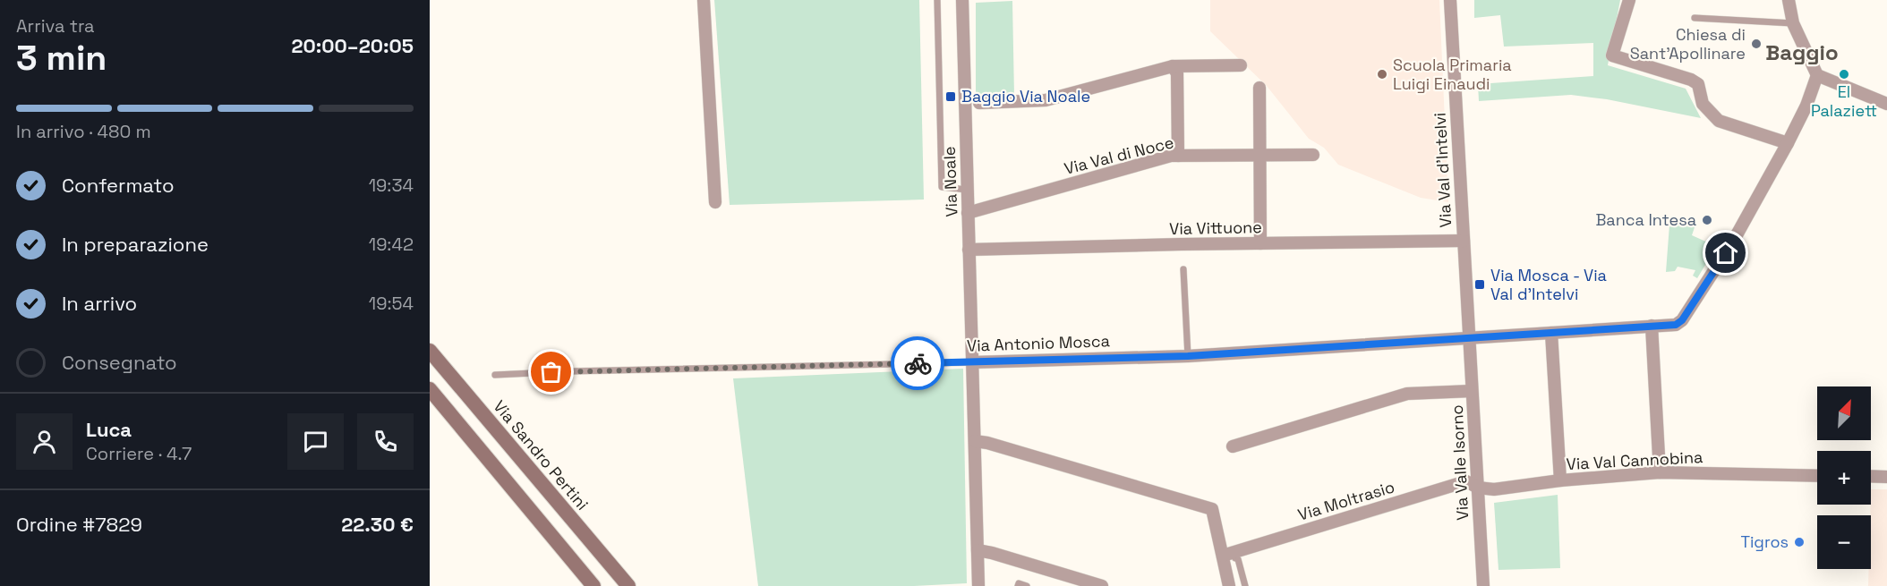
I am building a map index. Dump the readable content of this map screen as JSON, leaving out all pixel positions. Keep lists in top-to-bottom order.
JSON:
{
  "streets": {
    "main road": ["Via Sandro Pertini"],
    "street": [
      "Via Val di Noce",
      "Via Val d'Intelvi",
      "Via Noale",
      "Via Vittuone",
      "Via Antonio Mosca",
      "Via Val Cannobina",
      "Via Valle Isorno",
      "Via Moltrasio"
    ]
  },
  "crossings": [
    ["Via Val di Noce", "Via Noale"],
    ["Via Val d'Intelvi", "Via Vittuone"],
    ["Via Val d'Intelvi", "Via Antonio Mosca"],
    ["Via Val d'Intelvi", "Via Valle Isorno"],
    ["Via Noale", "Via Vittuone"],
    ["Via Noale", "Via Antonio Mosca"],
    ["Via Antonio Mosca", "Via Valle Isorno"],
    ["Via Val Cannobina", "Via Valle Isorno"],
    ["Via Val Cannobina", "Via Moltrasio"],
    ["Via Valle Isorno", "Via Moltrasio"]
  ],
  "districts": ["Baggio"],
  "places": {
    "other": [
      "Chiesa di Sant'Apollinare",
      "Scuola Primaria Luigi Einaudi",
      "El Palaziett",
      "Banca Intesa",
      "Tigros"
    ],
    "transit": ["Baggio Via Noale", "Via Mosca - Via Val d'Intelvi"]
  },
  "north": "top right",
  "page": {
    "heading": ["3 min", "Arriva tra", "20:00–20:05"],
    "panel": [
      "Luca",
      "Corriere · 4.7",
      "Ordine #7829",
      "22.30 €"
    ],
    "bar": "In arrivo · 480 m",
    "list": [
      ["Confermato", "19:34"],
      ["In preparazione", "19:42"],
      ["In arrivo", "19:54"],
      "Consegnato"
    ],
    "map_buttons": ["+", "−"]
  }
}
